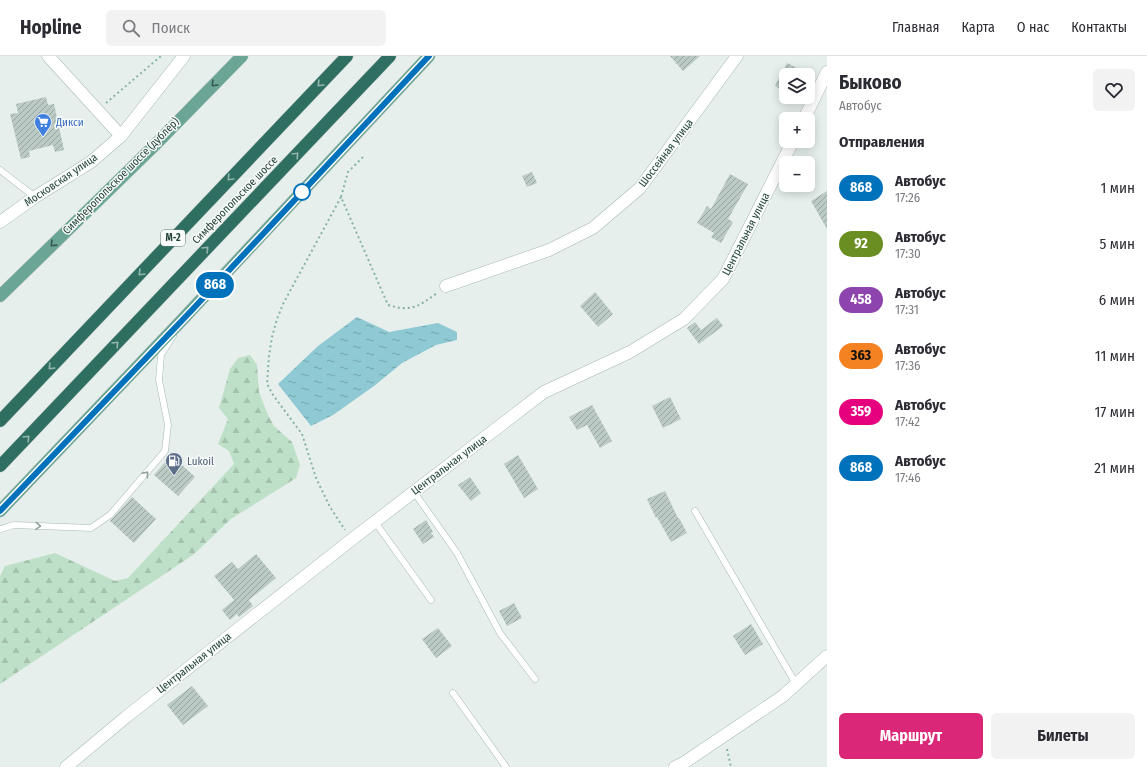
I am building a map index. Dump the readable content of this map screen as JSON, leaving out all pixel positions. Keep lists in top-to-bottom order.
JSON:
{
  "streets": {
    "highway": ["Симферопольское шоссе", "М-2"],
    "main road": ["Симферопольское шоссе (дублёр)"],
    "street": ["Шоссейная улица", "Московская улица", "Центральная улица"]
  },
  "one_way": ["Симферопольское шоссе (дублёр)"],
  "places": {
    "supermarket": ["Дикси"],
    "fuel station": ["Lukoil"]
  },
  "lines": ["bus line 868"],
  "page": {
    "header": "Hopline",
    "search": "Поиск",
    "nav": [
      "Главная",
      "Карта",
      "О нас",
      "Контакты"
    ],
    "on_map": "868",
    "heading": [
      ["Быково", "Автобус"],
      "Отправления"
    ],
    "map_buttons": ["+", "−"],
    "list": [
      {
        "mark": "868",
        "name": "Автобус",
        "note": "17:26",
        "value": "1 мин"
      },
      {
        "mark": "92",
        "name": "Автобус",
        "note": "17:30",
        "value": "5 мин"
      },
      {
        "mark": "458",
        "name": "Автобус",
        "note": "17:31",
        "value": "6 мин"
      },
      {
        "mark": "363",
        "name": "Автобус",
        "note": "17:36",
        "value": "11 мин"
      },
      {
        "mark": "359",
        "name": "Автобус",
        "note": "17:42",
        "value": "17 мин"
      },
      {
        "mark": "868",
        "name": "Автобус",
        "note": "17:46",
        "value": "21 мин"
      }
    ],
    "buttons": ["Маршрут", "Билеты"]
  }
}
